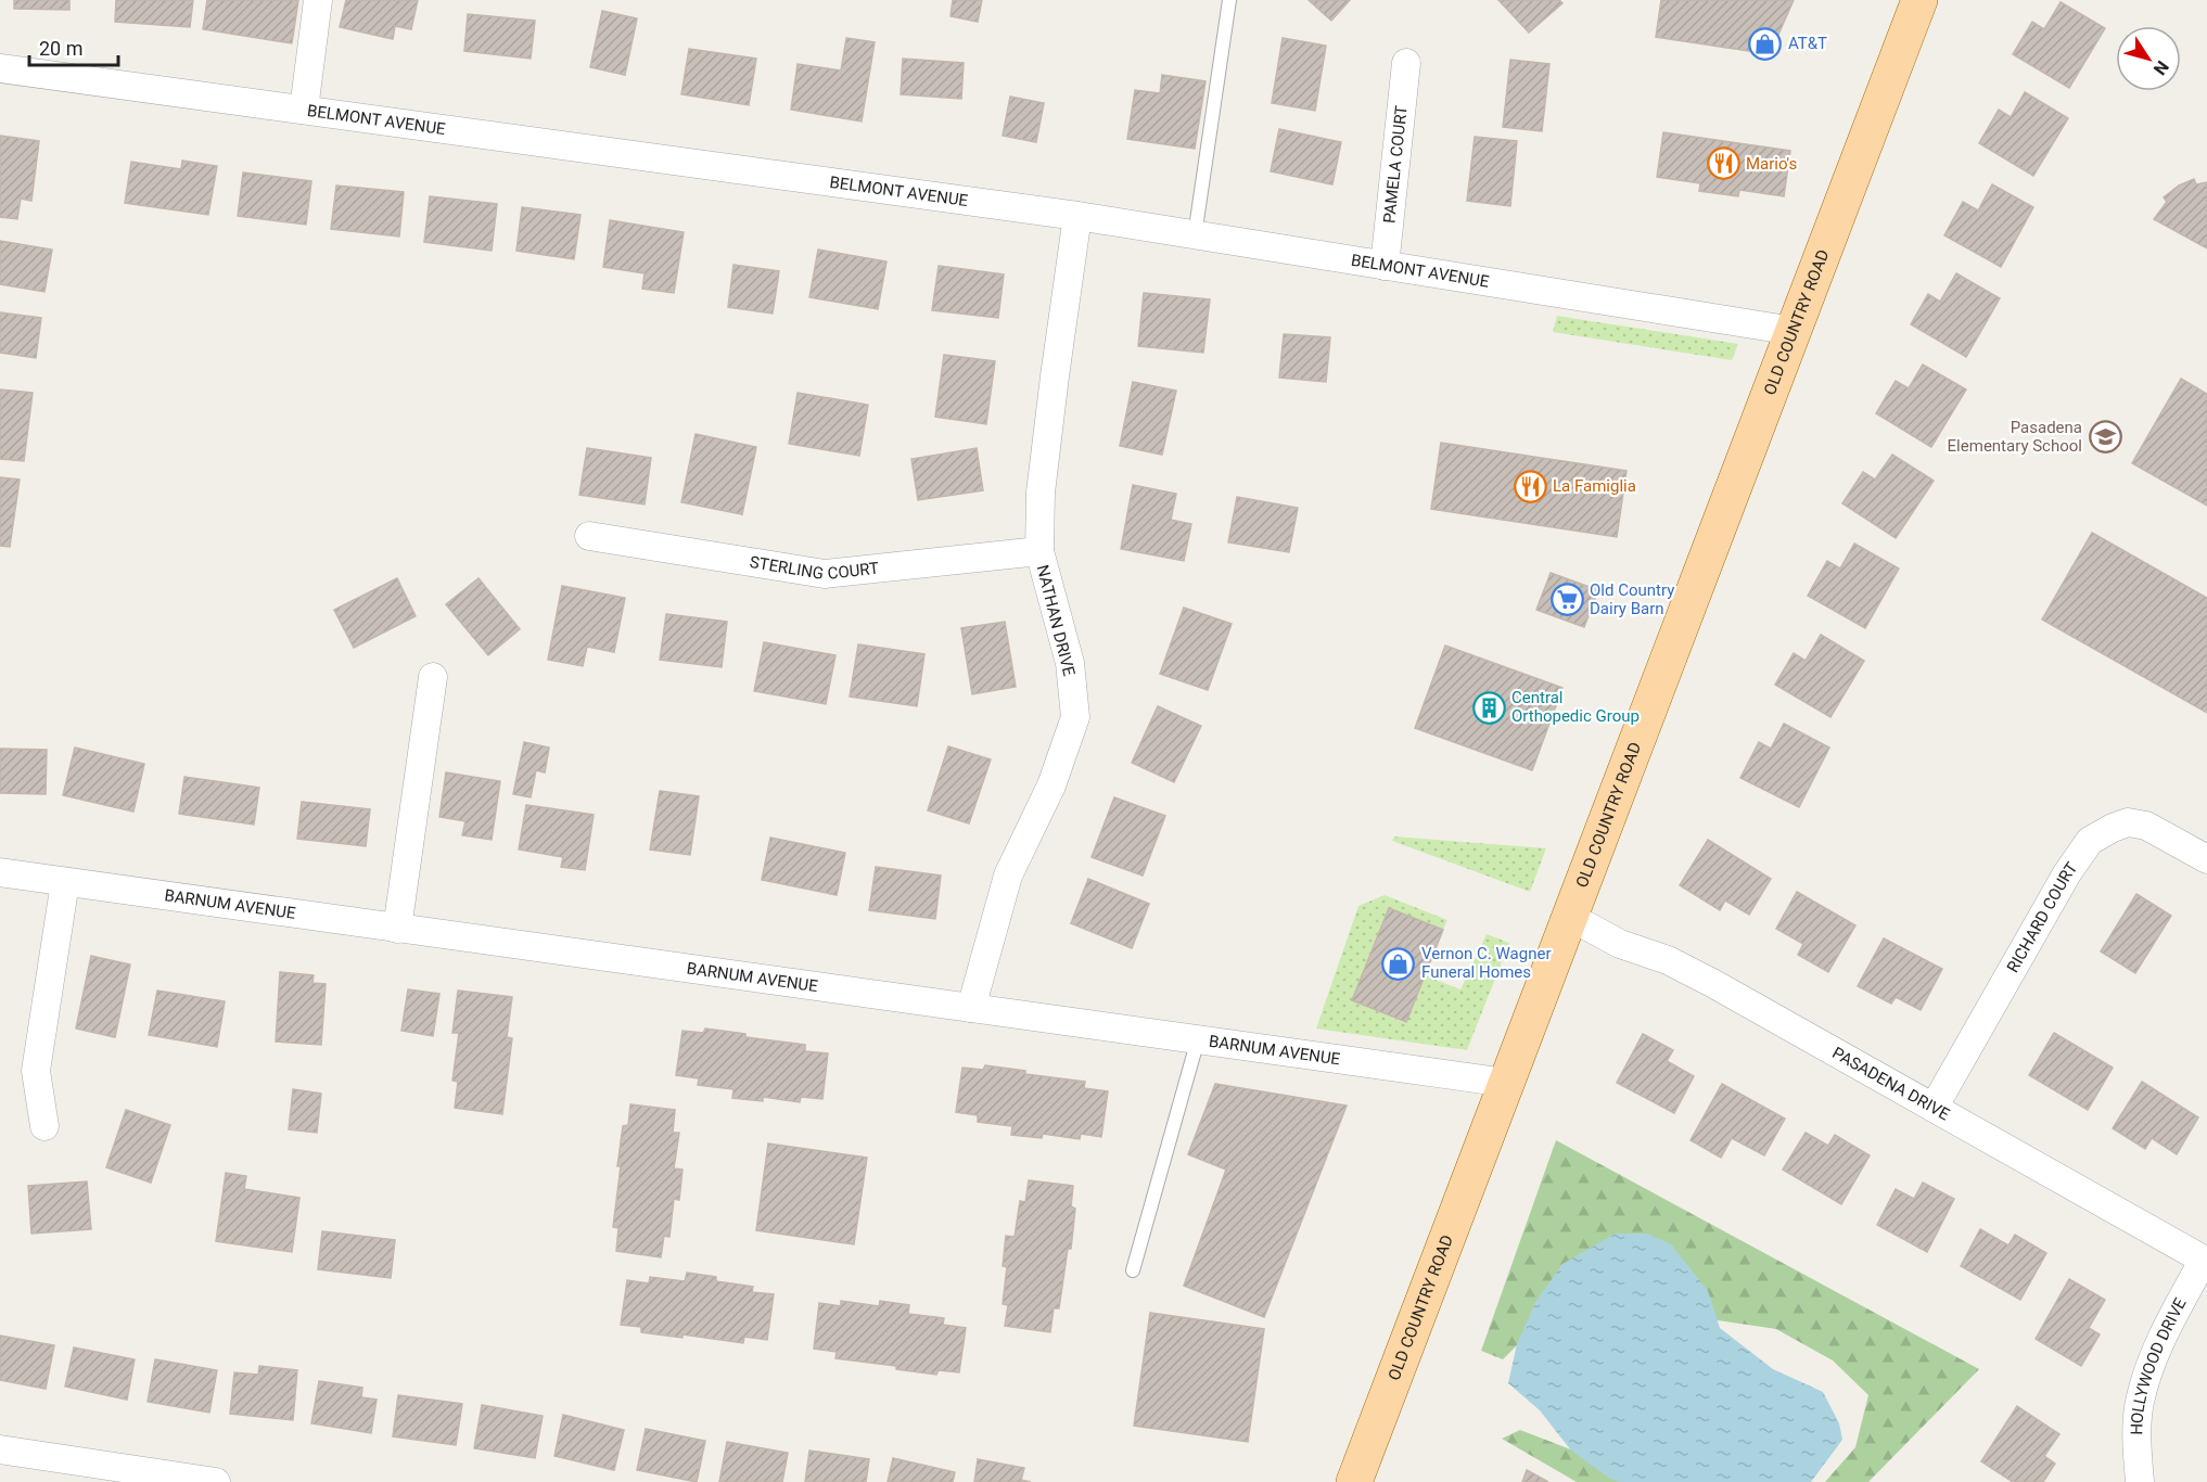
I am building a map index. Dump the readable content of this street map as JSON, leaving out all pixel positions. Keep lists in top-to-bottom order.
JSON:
{
  "streets": {
    "main road": ["OLD COUNTRY ROAD"],
    "street": [
      "BELMONT AVENUE",
      "PAMELA COURT",
      "STERLING COURT",
      "NATHAN DRIVE",
      "BARNUM AVENUE",
      "RICHARD COURT",
      "PASADENA DRIVE",
      "HOLLYWOOD DRIVE"
    ]
  },
  "crossings": [
    ["BELMONT AVENUE", "PAMELA COURT"],
    ["BELMONT AVENUE", "OLD COUNTRY ROAD"],
    ["BELMONT AVENUE", "NATHAN DRIVE"],
    ["OLD COUNTRY ROAD", "BARNUM AVENUE"],
    ["OLD COUNTRY ROAD", "PASADENA DRIVE"],
    ["STERLING COURT", "NATHAN DRIVE"],
    ["NATHAN DRIVE", "BARNUM AVENUE"],
    ["RICHARD COURT", "PASADENA DRIVE"],
    ["PASADENA DRIVE", "HOLLYWOOD DRIVE"]
  ],
  "places": {
    "shop": ["AT&T", "Vernon C. Wagner Funeral Homes"],
    "restaurant": ["Mario's", "La Famiglia"],
    "school or university": ["Pasadena Elementary School"],
    "supermarket": ["Old Country Dairy Barn"],
    "building": ["Central Orthopedic Group"]
  },
  "scale_bar": "20 m",
  "north": "bottom right"
}
